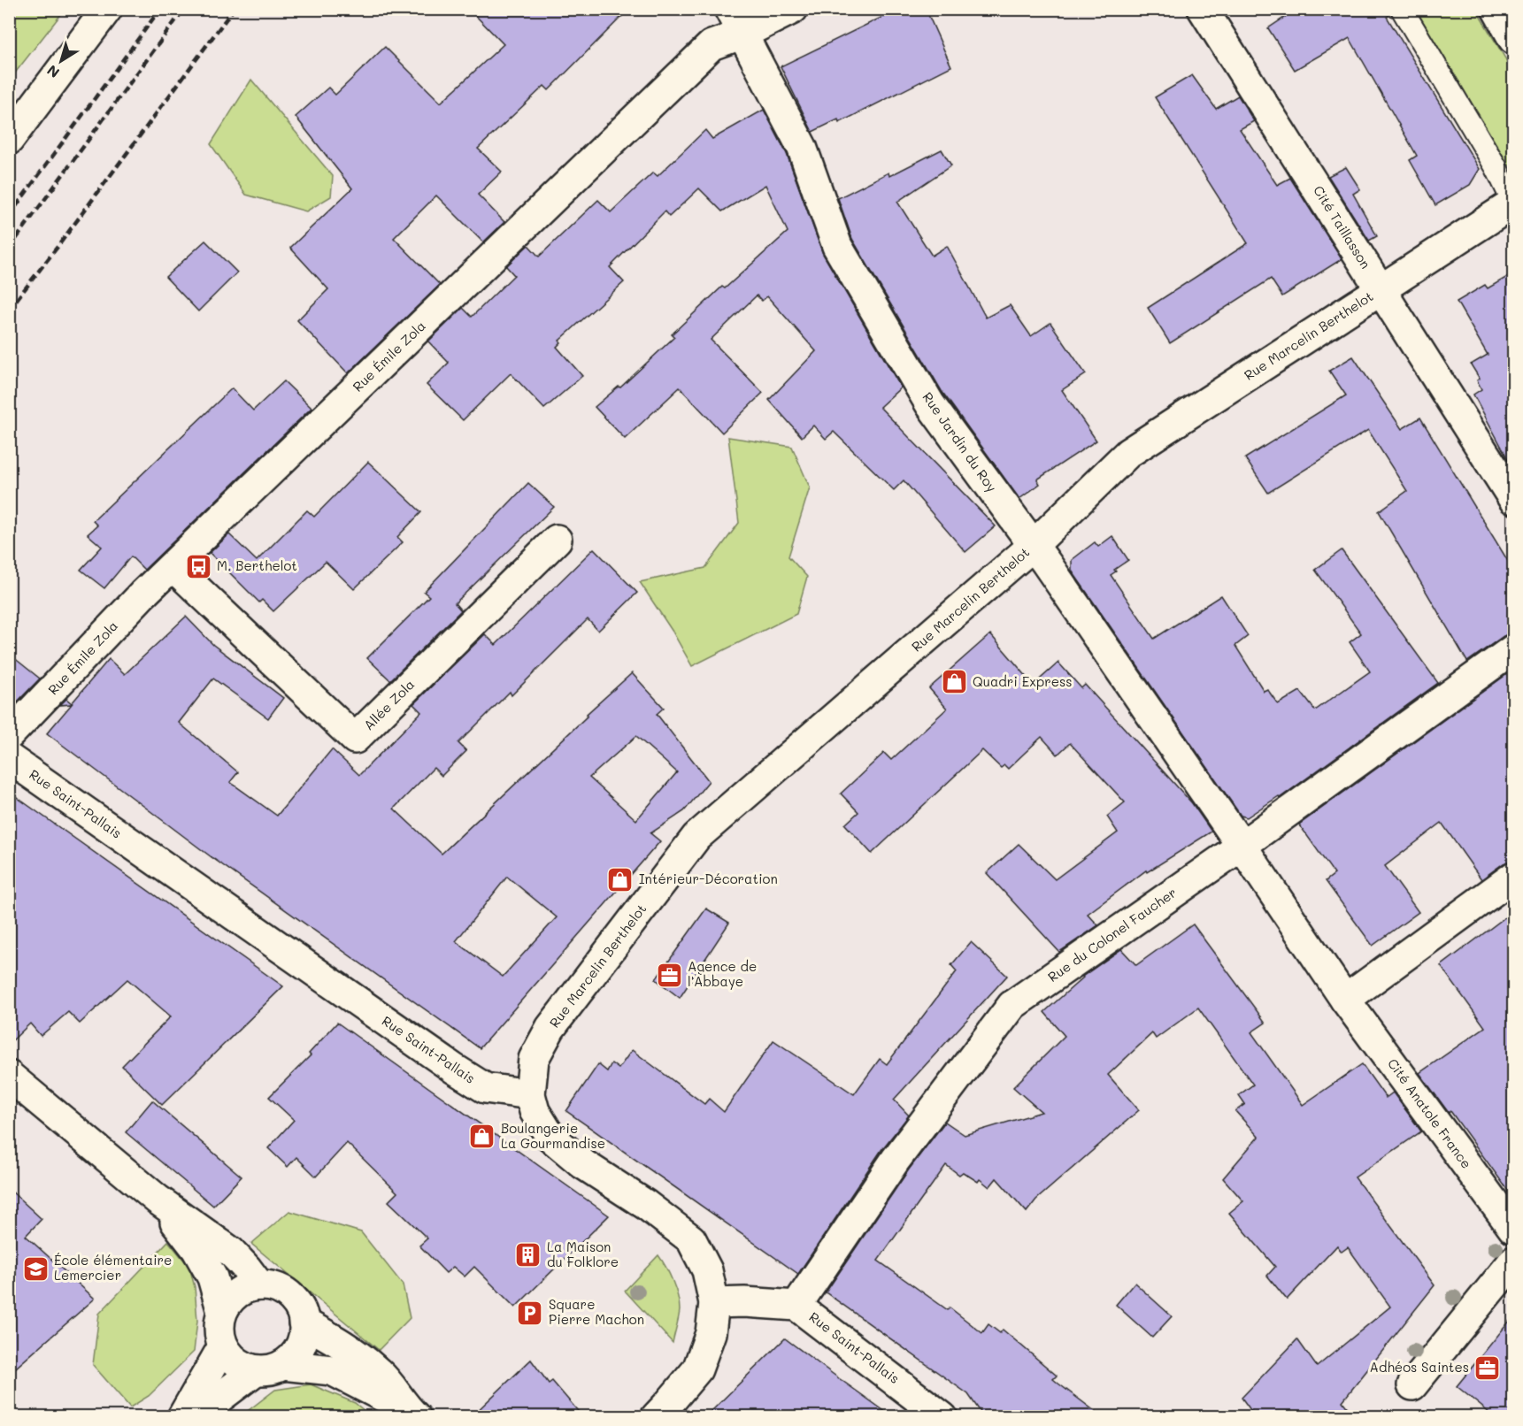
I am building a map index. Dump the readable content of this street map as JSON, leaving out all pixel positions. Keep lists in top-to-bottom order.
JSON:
{
  "streets": {
    "street": [
      "Cité Taillasson",
      "Rue Marcelin Berthelot",
      "Rue Émile Zola",
      "Rue Jardin du Roy",
      "Allée Zola",
      "Rue Saint-Pallais",
      "Rue du Colonel Faucher",
      "Cité Anatole France"
    ]
  },
  "crossings": [
    ["Cité Taillasson", "Rue Marcelin Berthelot"],
    ["Rue Marcelin Berthelot", "Rue Jardin du Roy"],
    ["Rue Marcelin Berthelot", "Rue Saint-Pallais"],
    ["Rue Émile Zola", "Rue Jardin du Roy"],
    ["Rue Émile Zola", "Allée Zola"],
    ["Rue Jardin du Roy", "Rue du Colonel Faucher"],
    ["Rue Jardin du Roy", "Cité Anatole France"],
    ["Rue Saint-Pallais", "Rue du Colonel Faucher"],
    ["Rue du Colonel Faucher", "Cité Anatole France"]
  ],
  "places": {
    "bus stop": ["M. Berthelot"],
    "shop": ["Quadri Express", "Intérieur-Décoration", "Boulangerie La Gourmandise"],
    "office": ["Agence de l'Abbaye", "Adhéos Saintes"],
    "building": ["La Maison du Folklore"],
    "school or university": ["École élémentaire Lemercier"],
    "parking": ["Square Pierre Machon"]
  },
  "north": "bottom left"
}
